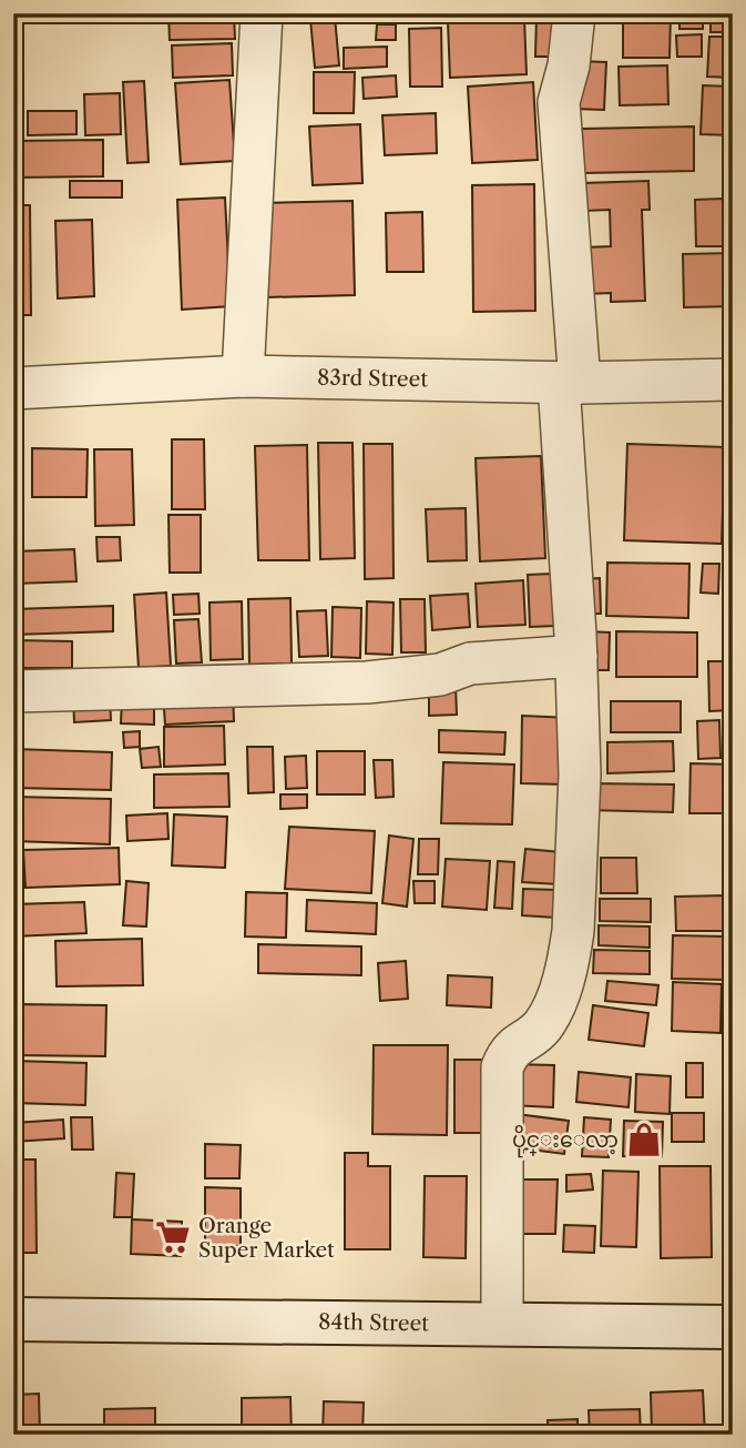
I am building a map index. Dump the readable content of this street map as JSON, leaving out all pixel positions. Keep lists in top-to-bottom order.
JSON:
{
  "streets": {
    "main road": ["84th Street"],
    "street": ["83rd Street"]
  },
  "places": {
    "shop": ["ပိုင္းေလာ့"],
    "supermarket": ["Orange Super Market"]
  }
}
